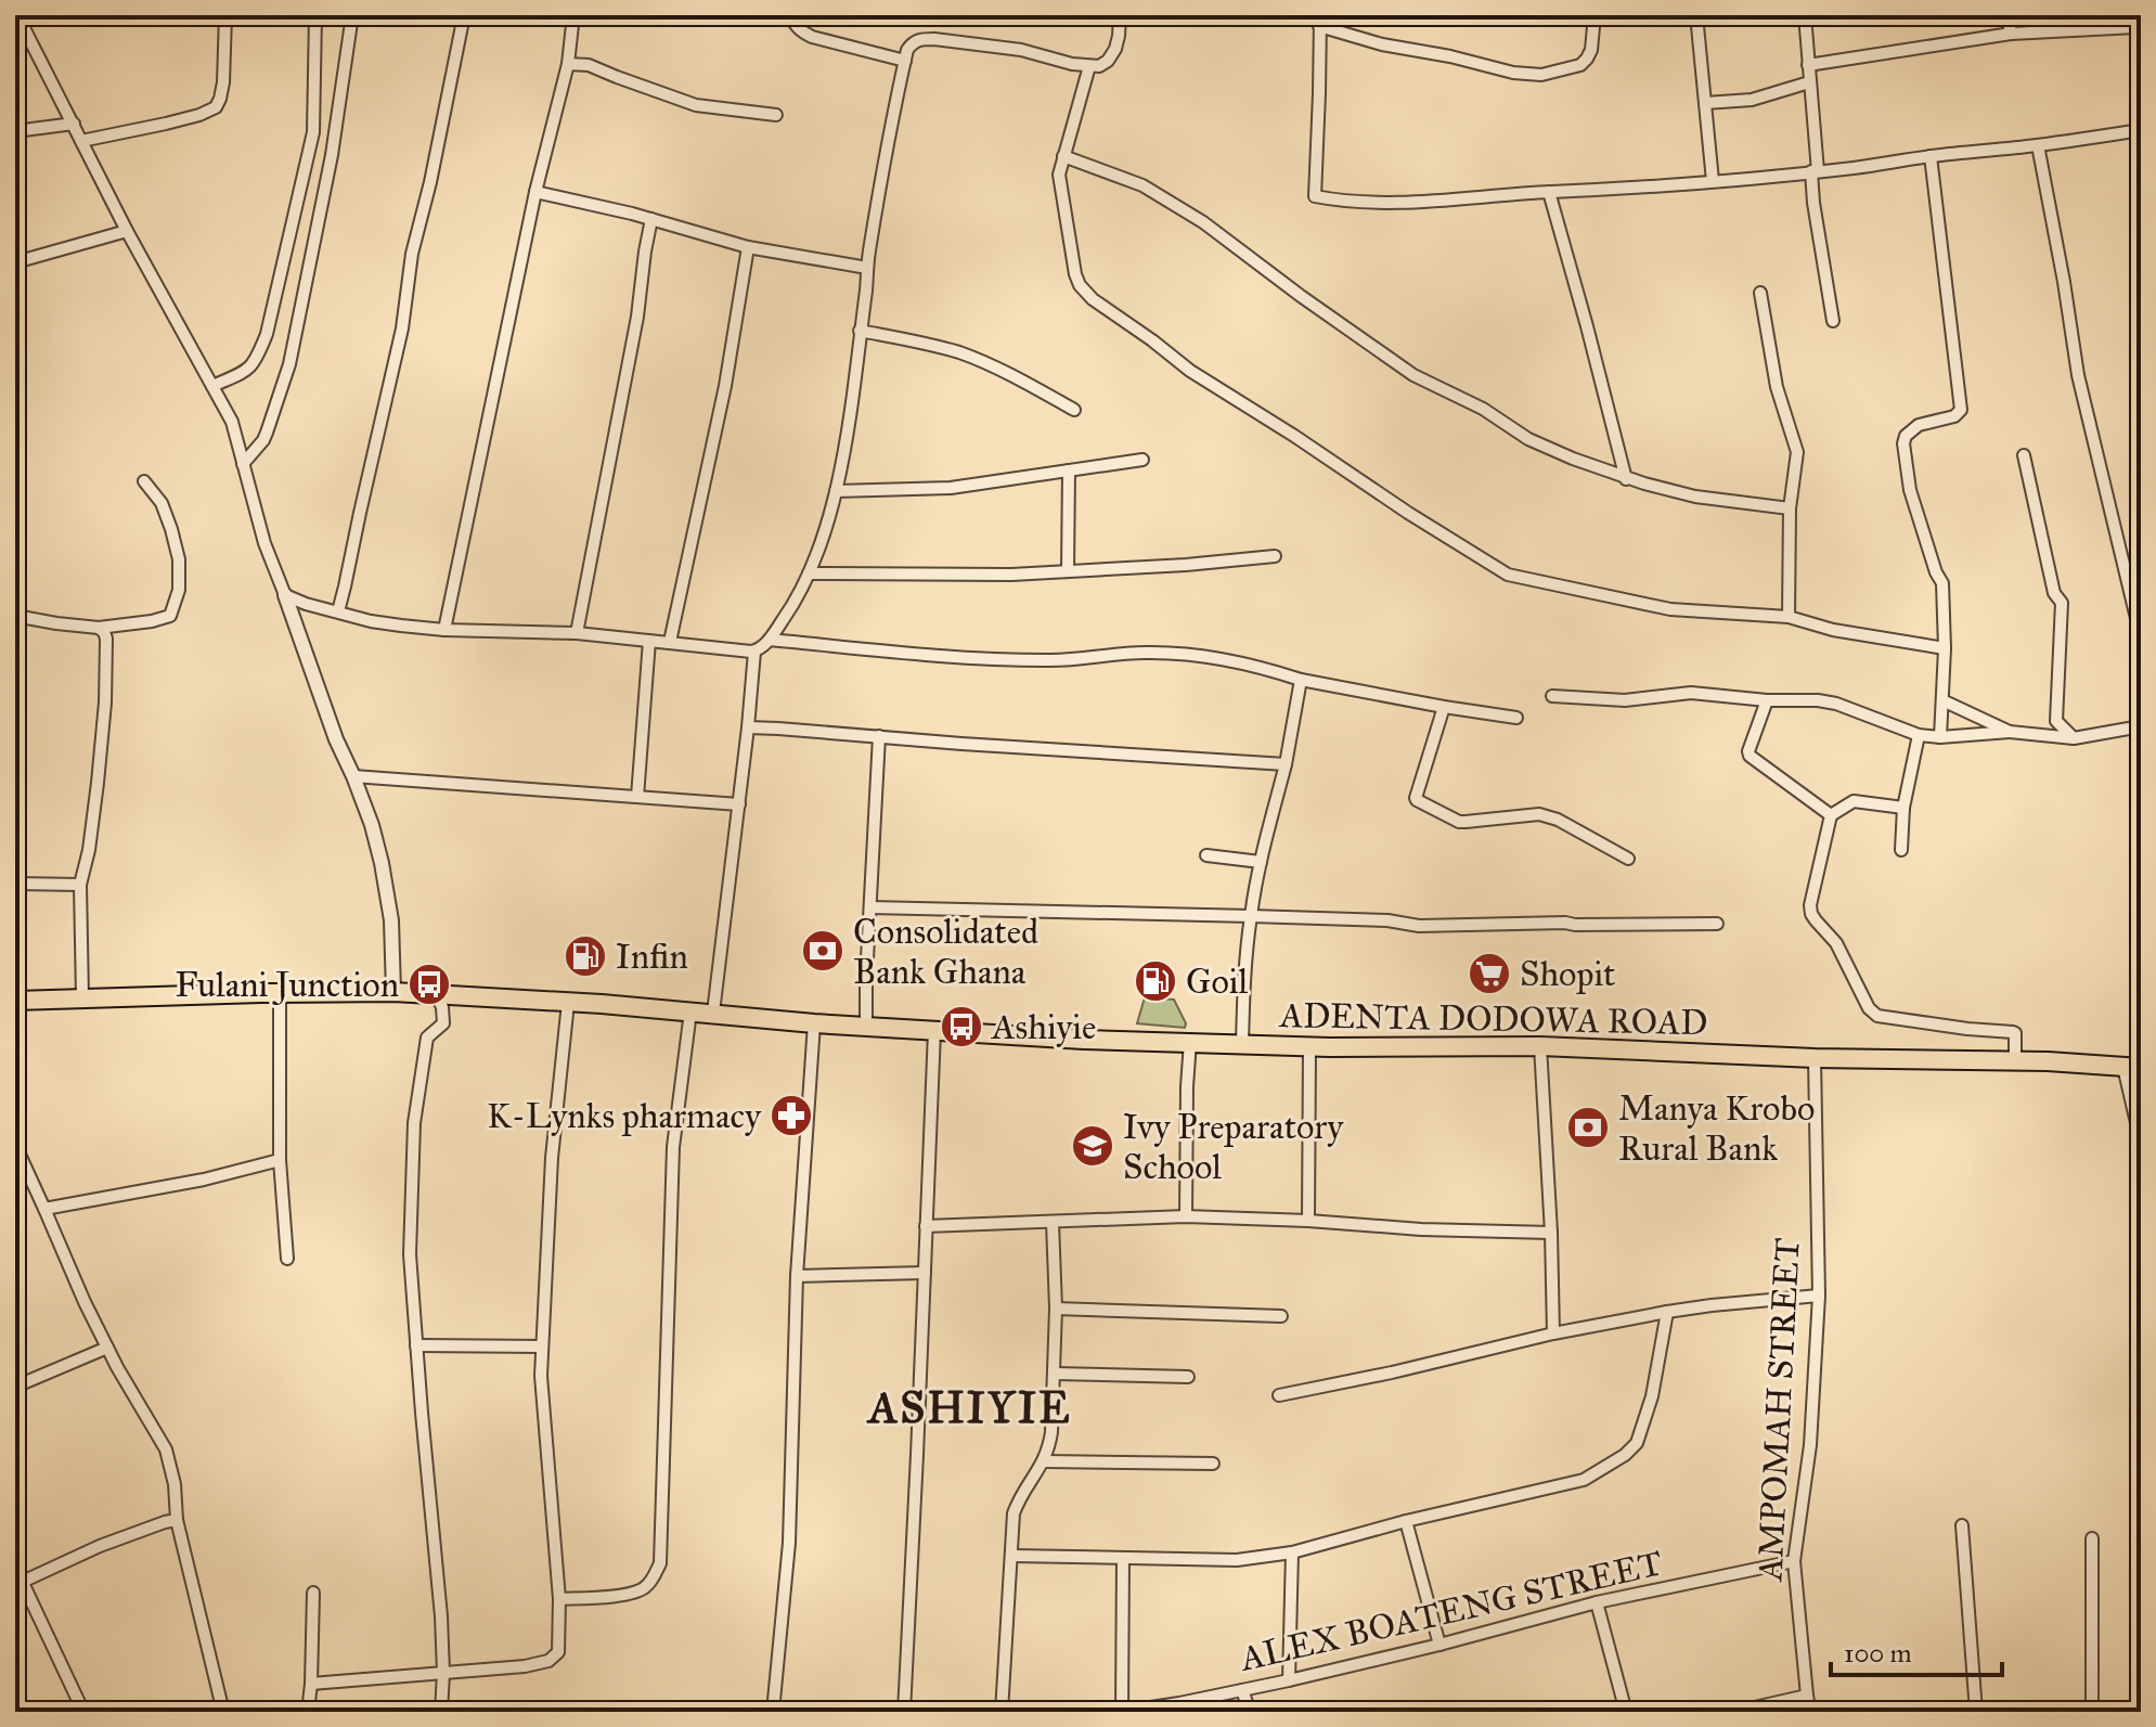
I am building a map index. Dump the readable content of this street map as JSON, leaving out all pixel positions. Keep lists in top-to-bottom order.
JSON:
{
  "streets": {
    "main road": ["ADENTA DODOWA ROAD"],
    "street": ["AMPOMAH STREET", "ALEX BOATENG STREET"]
  },
  "crossings": [
    ["ADENTA DODOWA ROAD", "AMPOMAH STREET"],
    ["AMPOMAH STREET", "ALEX BOATENG STREET"]
  ],
  "districts": ["ASHIYIE"],
  "places": {
    "bank": ["Consolidated Bank Ghana", "Manya Krobo Rural Bank"],
    "fuel station": ["Infin", "Goil"],
    "supermarket": ["Shopit"],
    "bus stop": ["Fulani Junction", "Ashiyie"],
    "pharmacy": ["K-Lynks pharmacy"],
    "school or university": ["Ivy Preparatory School"]
  },
  "scale_bar": "100 m"
}
